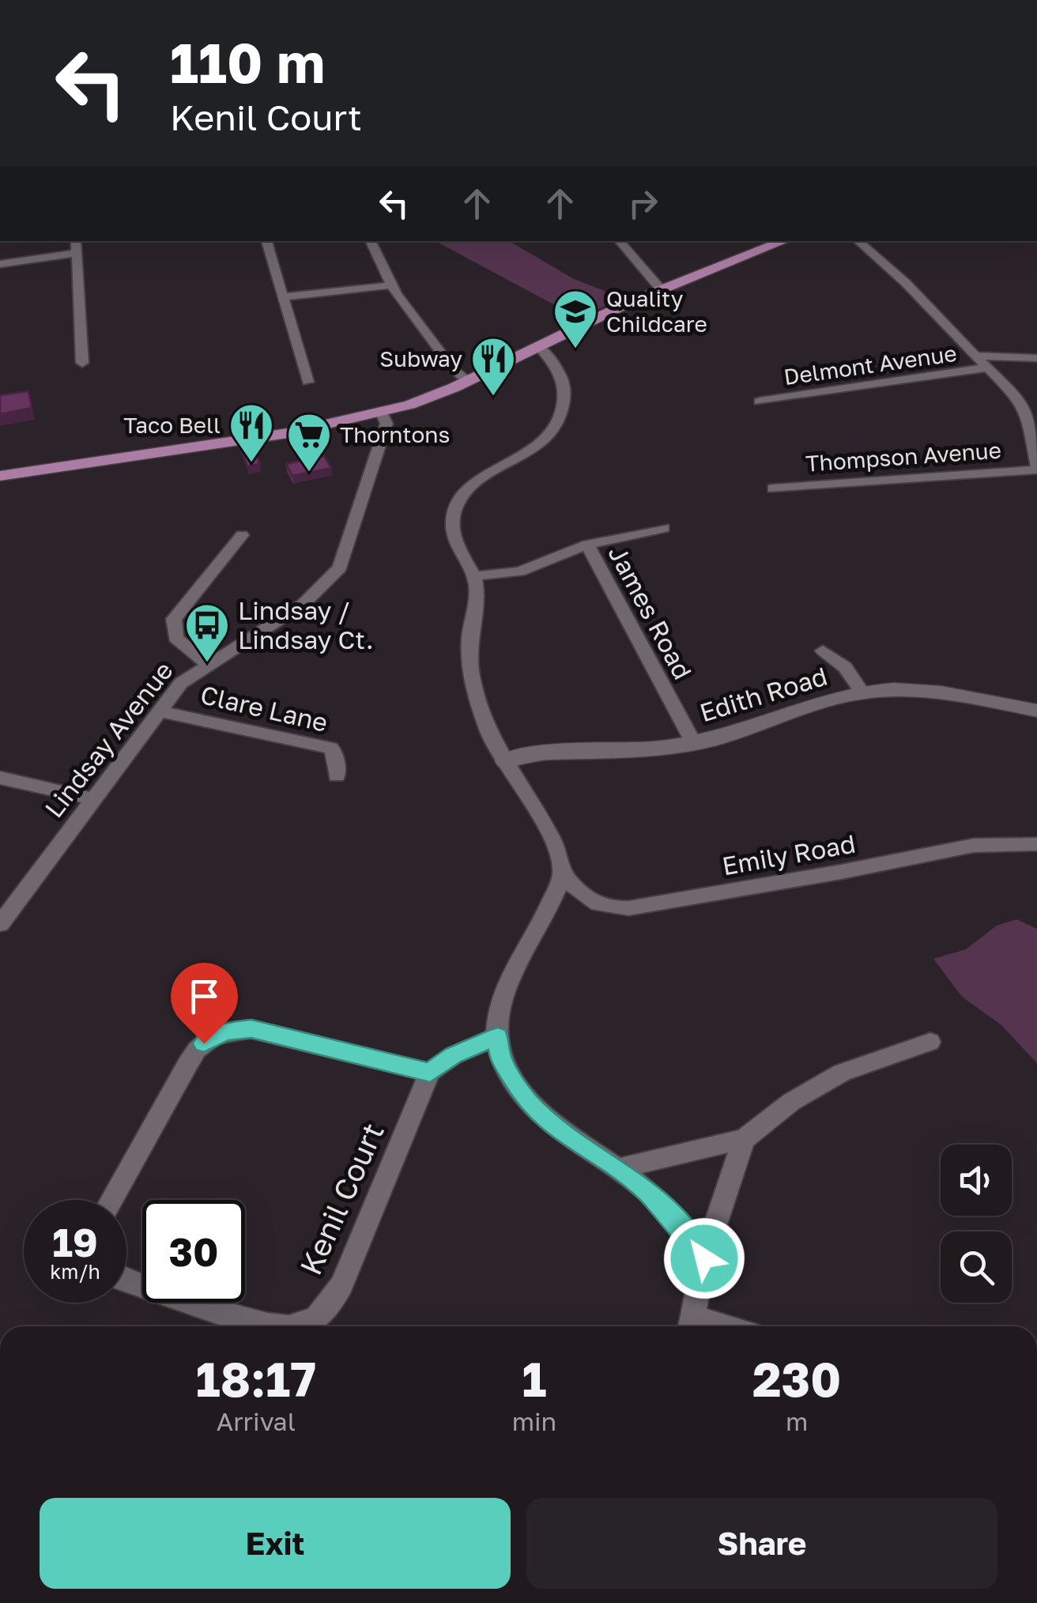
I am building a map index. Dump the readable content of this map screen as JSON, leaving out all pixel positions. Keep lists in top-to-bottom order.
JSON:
{
  "streets": {
    "street": [
      "Delmont Avenue",
      "Thompson Avenue",
      "James Road",
      "Edith Road",
      "Clare Lane",
      "Lindsay Avenue",
      "Emily Road",
      "Kenil Court"
    ]
  },
  "crossings": [
    ["James Road", "Edith Road"],
    ["Clare Lane", "Lindsay Avenue"]
  ],
  "places": {
    "school or university": ["Quality Childcare"],
    "restaurant": ["Subway", "Taco Bell"],
    "supermarket": ["Thorntons"],
    "bus stop": ["Lindsay / Lindsay Ct."]
  },
  "page": {
    "turn": ["110 m", "Kenil Court"],
    "speed": "19 km/h",
    "limit": "30",
    "eta": [
      "18:17",
      "Arrival",
      "1",
      "min",
      "230",
      "m"
    ],
    "buttons": ["Exit", "Share"]
  }
}
